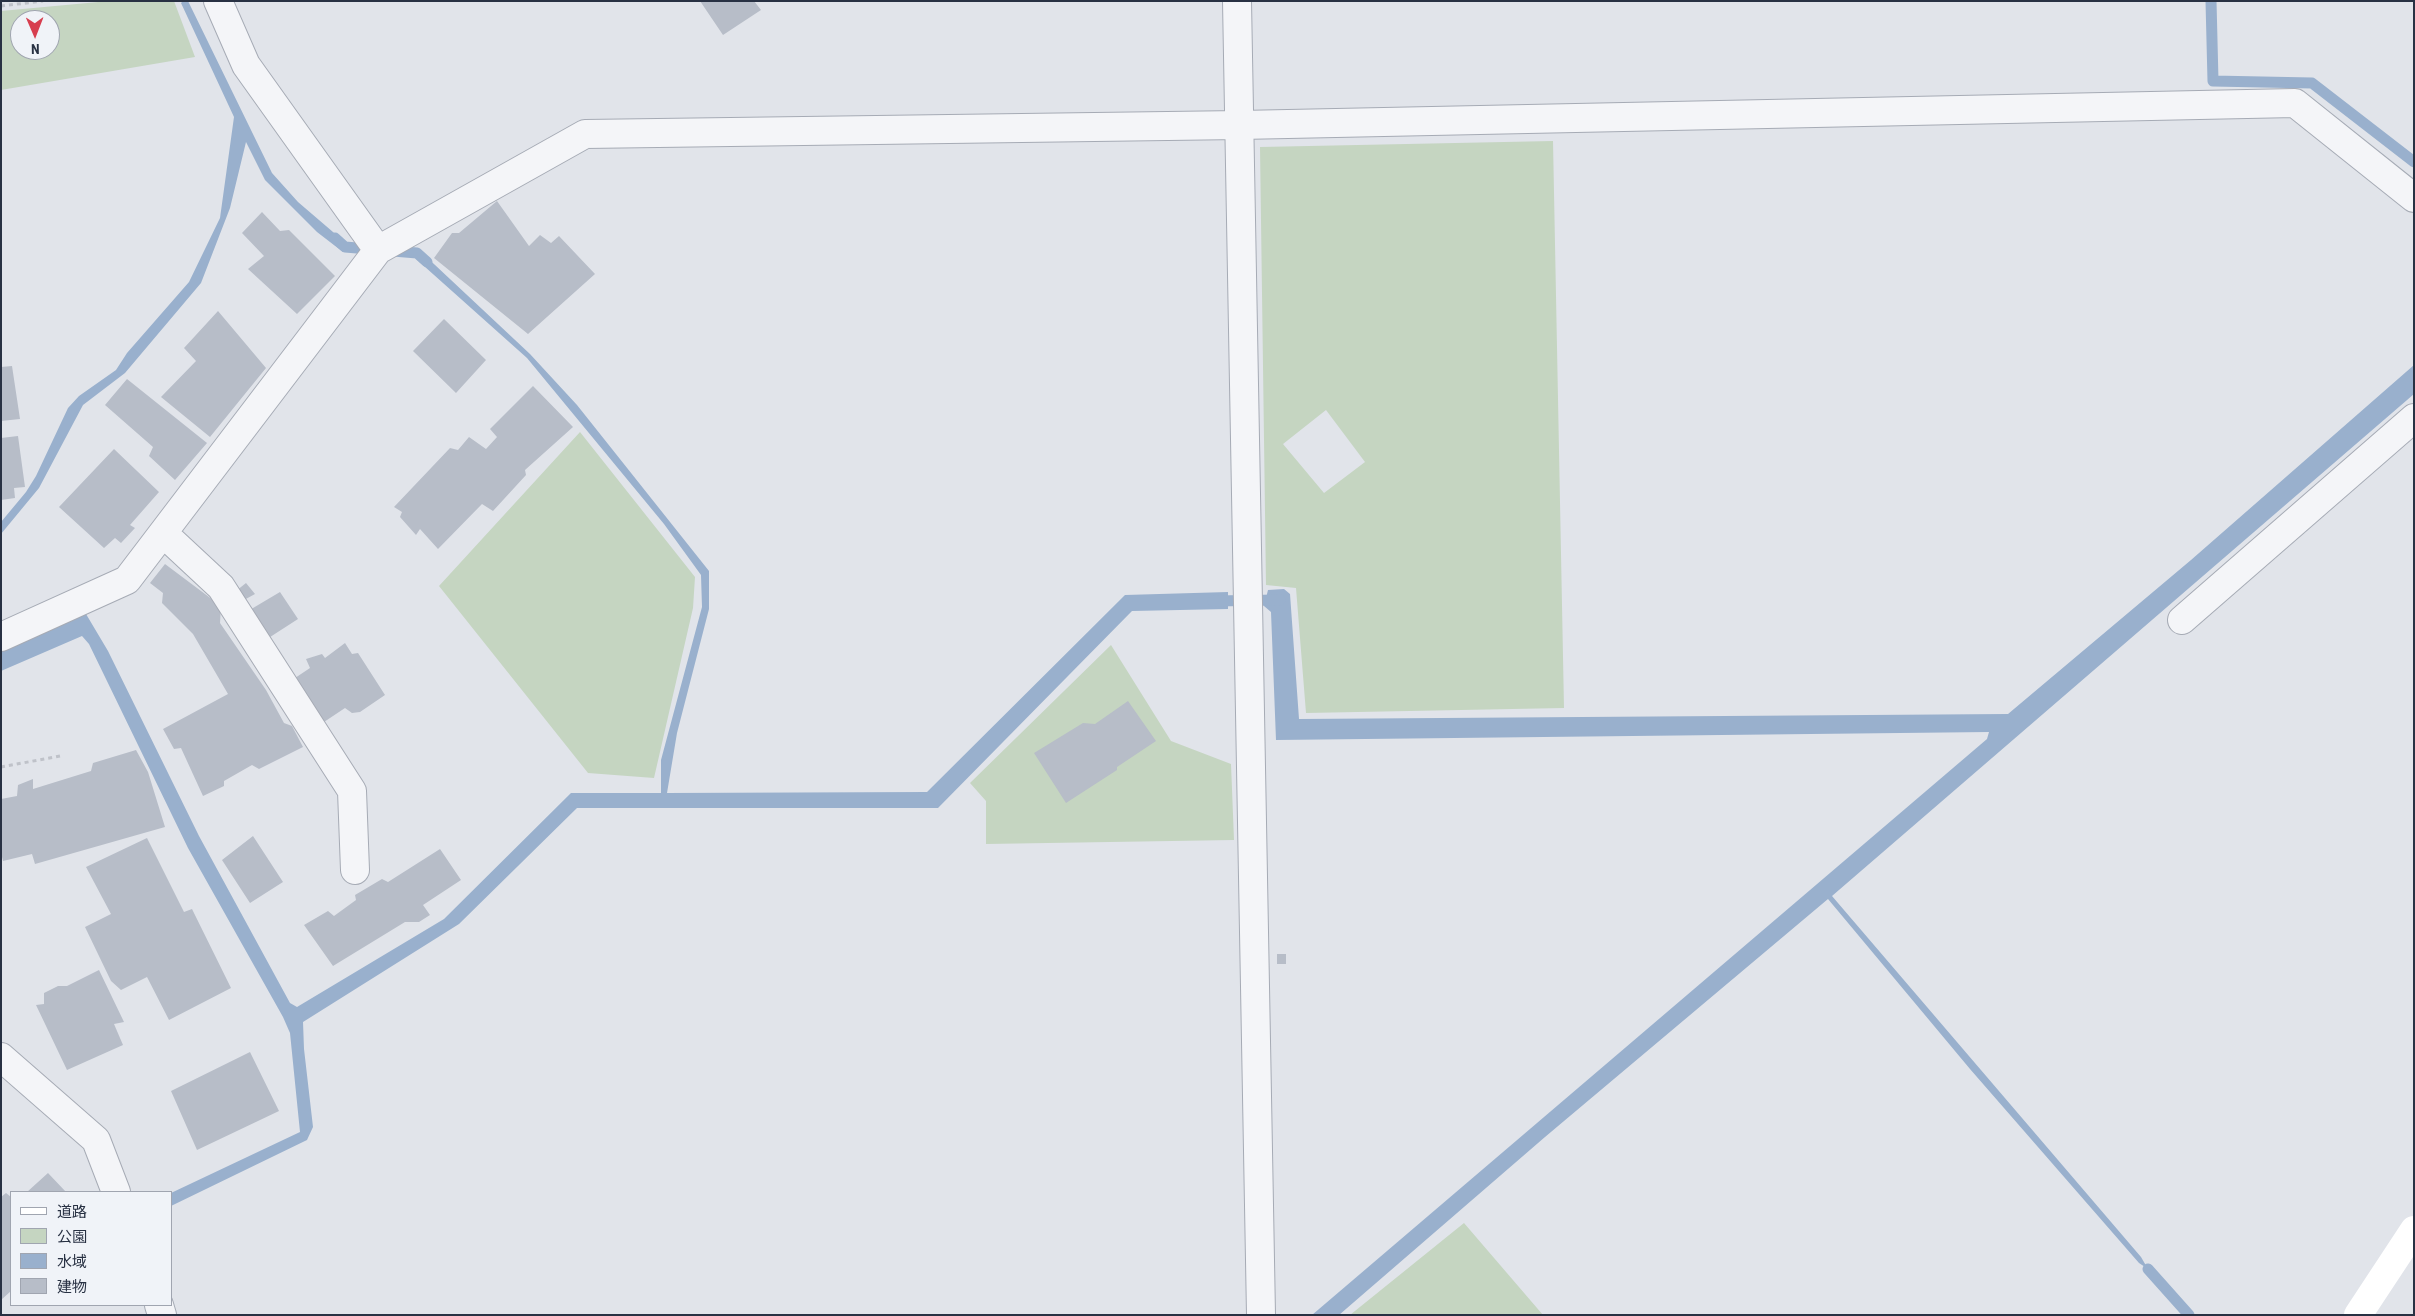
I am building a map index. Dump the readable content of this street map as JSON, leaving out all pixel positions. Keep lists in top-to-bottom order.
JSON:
{
  "legend": [
    "道路",
    "公園",
    "水域",
    "建物"
  ],
  "north": "bottom"
}
